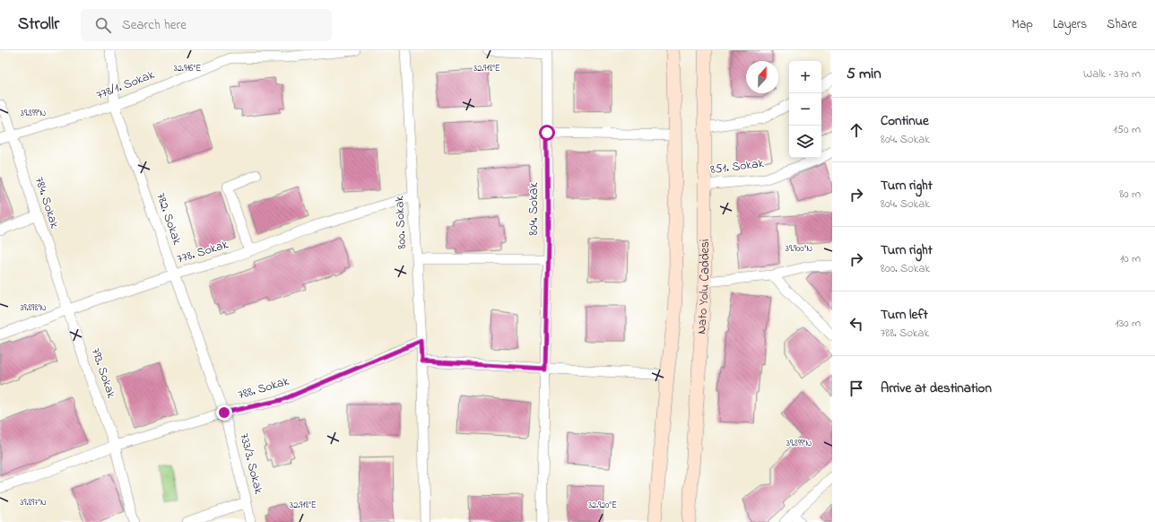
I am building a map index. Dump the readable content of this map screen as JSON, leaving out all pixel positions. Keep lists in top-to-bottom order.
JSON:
{
  "streets": {
    "main road": ["Nato Yolu Caddesi"],
    "street": [
      "778/1. Sokak",
      "851. Sokak",
      "784. Sokak",
      "804. Sokak",
      "782. Sokak",
      "800. Sokak",
      "778. Sokak",
      "793. Sokak",
      "788. Sokak",
      "733/3. Sokak"
    ]
  },
  "crossings": [
    ["778/1. Sokak", "784. Sokak"],
    ["778/1. Sokak", "782. Sokak"],
    ["851. Sokak", "Nato Yolu Caddesi"],
    ["784. Sokak", "778. Sokak"],
    ["784. Sokak", "793. Sokak"],
    ["782. Sokak", "778. Sokak"],
    ["782. Sokak", "788. Sokak"],
    ["782. Sokak", "733/3. Sokak"],
    ["800. Sokak", "778. Sokak"],
    ["800. Sokak", "788. Sokak"],
    ["778. Sokak", "793. Sokak"],
    ["793. Sokak", "788. Sokak"],
    ["788. Sokak", "733/3. Sokak"]
  ],
  "north": "top",
  "page": {
    "header": "Strollr",
    "search": "Search here",
    "nav": ["Map", "Layers", "Share"],
    "heading": ["5 min", "Walk · 370 m"],
    "map_buttons": ["+", "−"],
    "list": [
      ["Continue", "804. Sokak", "150 m"],
      ["Turn right", "804. Sokak", "80 m"],
      ["Turn right", "800. Sokak", "10 m"],
      ["Turn left", "788. Sokak", "130 m"],
      "Arrive at destination"
    ]
  },
  "coordinates": [
    "32.916°E",
    "32.918°E",
    "39.899°N",
    "39.900°N",
    "39.898°N",
    "39.897°N",
    "32.920°E"
  ]
}
